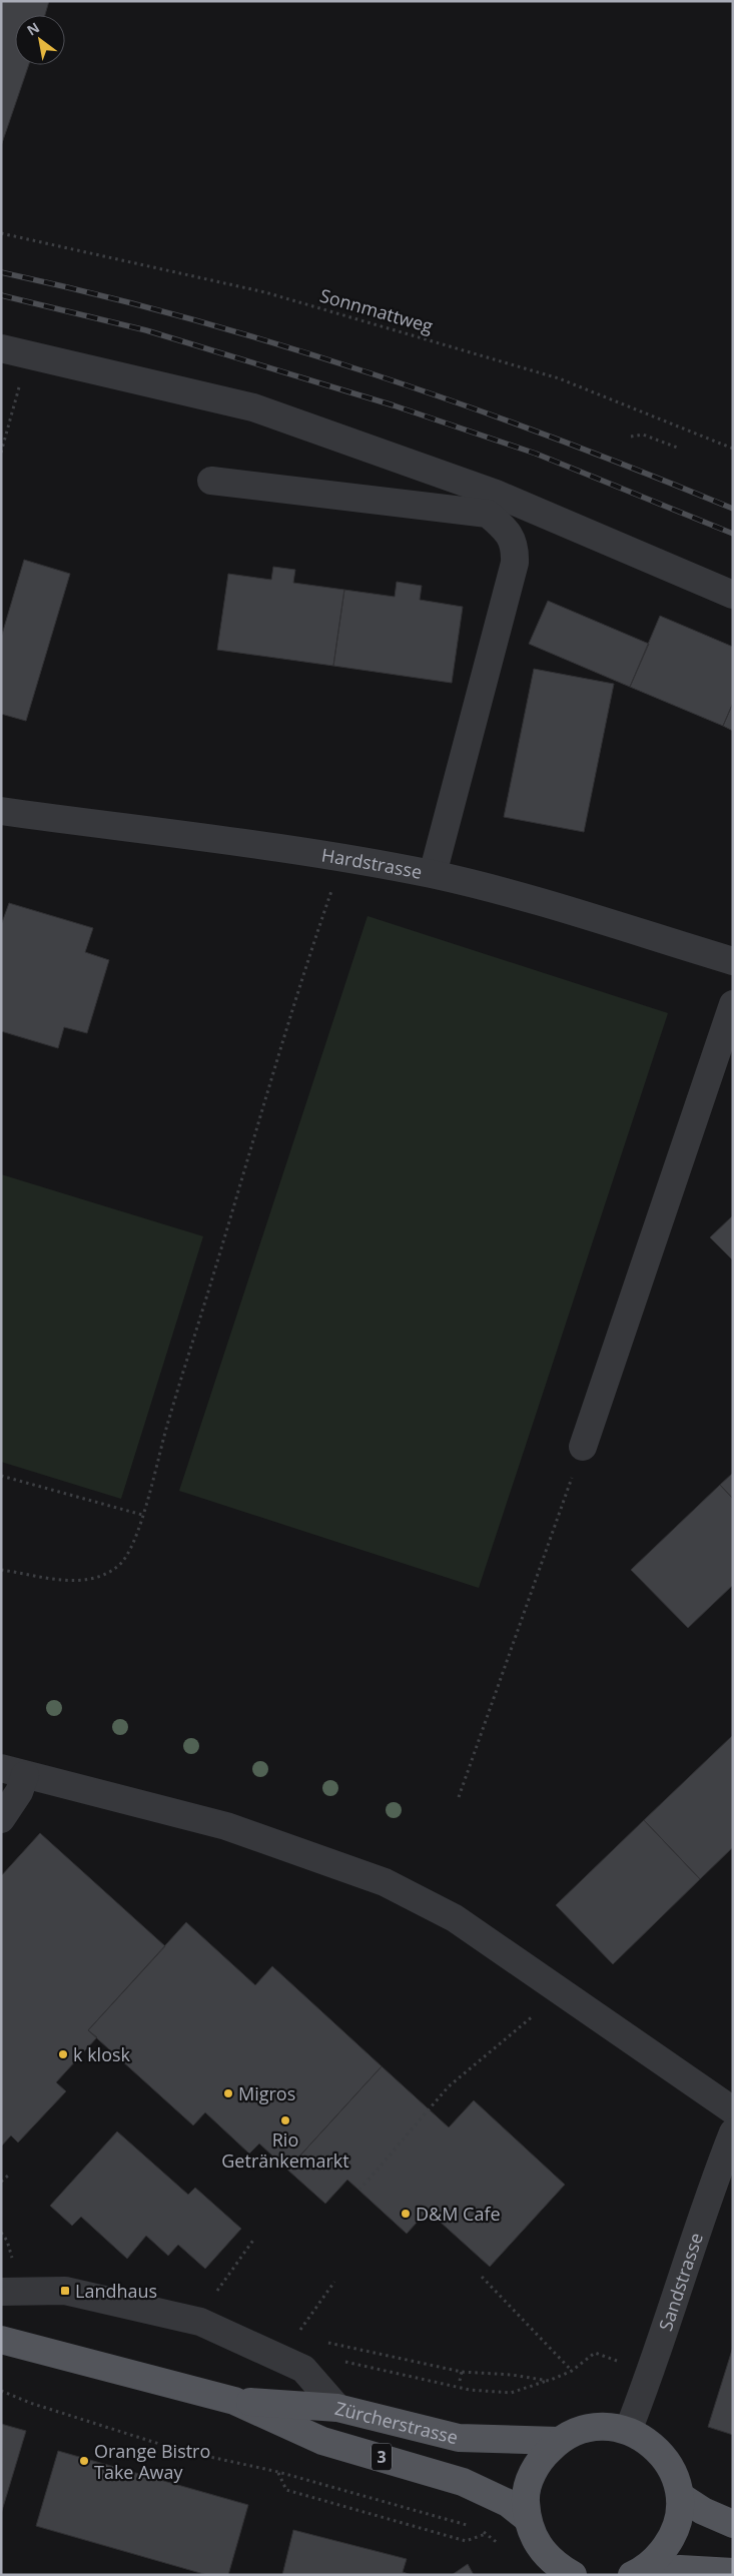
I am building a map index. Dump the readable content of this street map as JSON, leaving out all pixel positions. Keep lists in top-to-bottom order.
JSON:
{
  "streets": {
    "main road": ["Zürcherstrasse", "3"],
    "street": ["Hardstrasse", "Sandstrasse"],
    "path": ["Sonnmattweg"]
  },
  "places": {
    "other": [
      "k klosk",
      "Migros",
      "Rio Getränkemarkt",
      "D&M Cafe",
      "Orange Bistro Take Away"
    ],
    "transit": ["Landhaus"]
  },
  "north": "top left"
}
